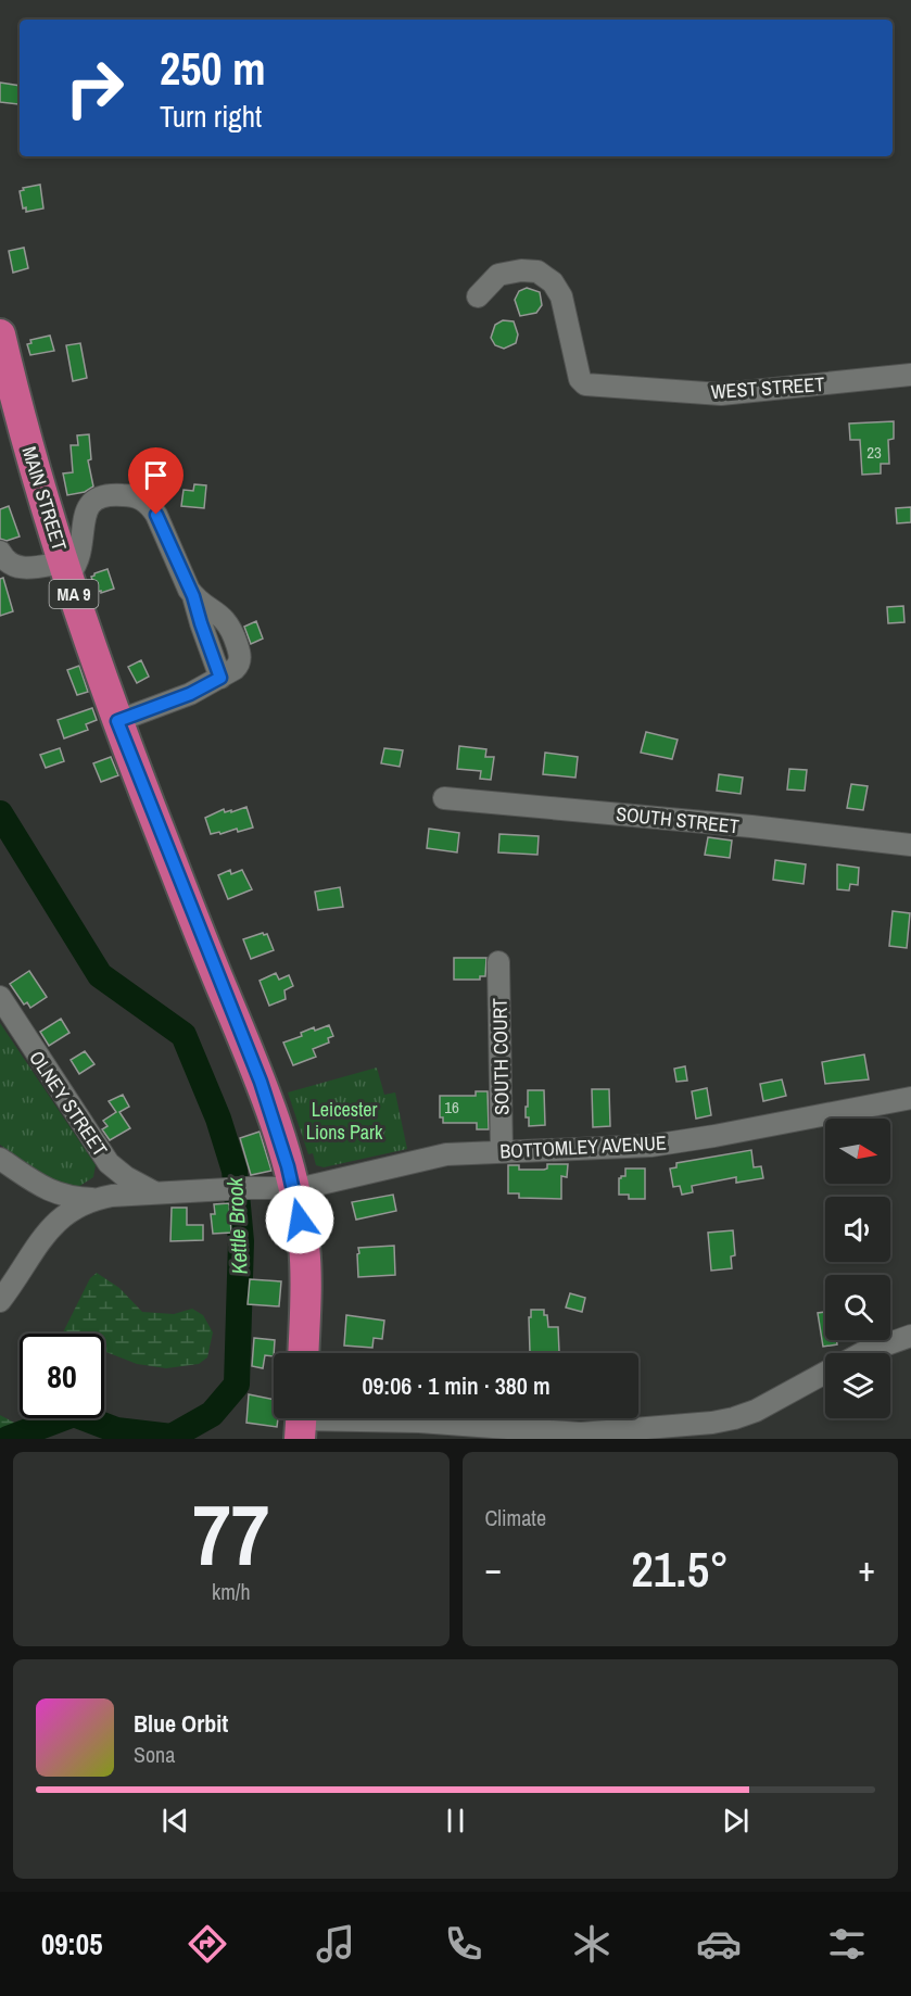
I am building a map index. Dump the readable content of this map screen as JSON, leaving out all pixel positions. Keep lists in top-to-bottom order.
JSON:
{
  "streets": {
    "highway": ["MAIN STREET", "MA 9"],
    "street": [
      "WEST STREET",
      "SOUTH STREET",
      "SOUTH COURT",
      "OLNEY STREET",
      "BOTTOMLEY AVENUE"
    ]
  },
  "crossings": [
    ["MAIN STREET", "BOTTOMLEY AVENUE"],
    ["SOUTH COURT", "BOTTOMLEY AVENUE"],
    ["OLNEY STREET", "BOTTOMLEY AVENUE"]
  ],
  "water": ["Kettle Brook"],
  "parks": ["Leicester Lions Park"],
  "house_numbers": ["23", "16"],
  "north": "right",
  "page": {
    "turn": ["250 m", "Turn right"],
    "limit": "80",
    "trip": "09:06 · 1 min · 380 m",
    "tile": [
      ["77", "km/h"],
      "Climate"
    ],
    "heat": ["−", "21.5°", "+"],
    "song": ["Blue Orbit", "Sona"],
    "tabs": "09:05"
  }
}
